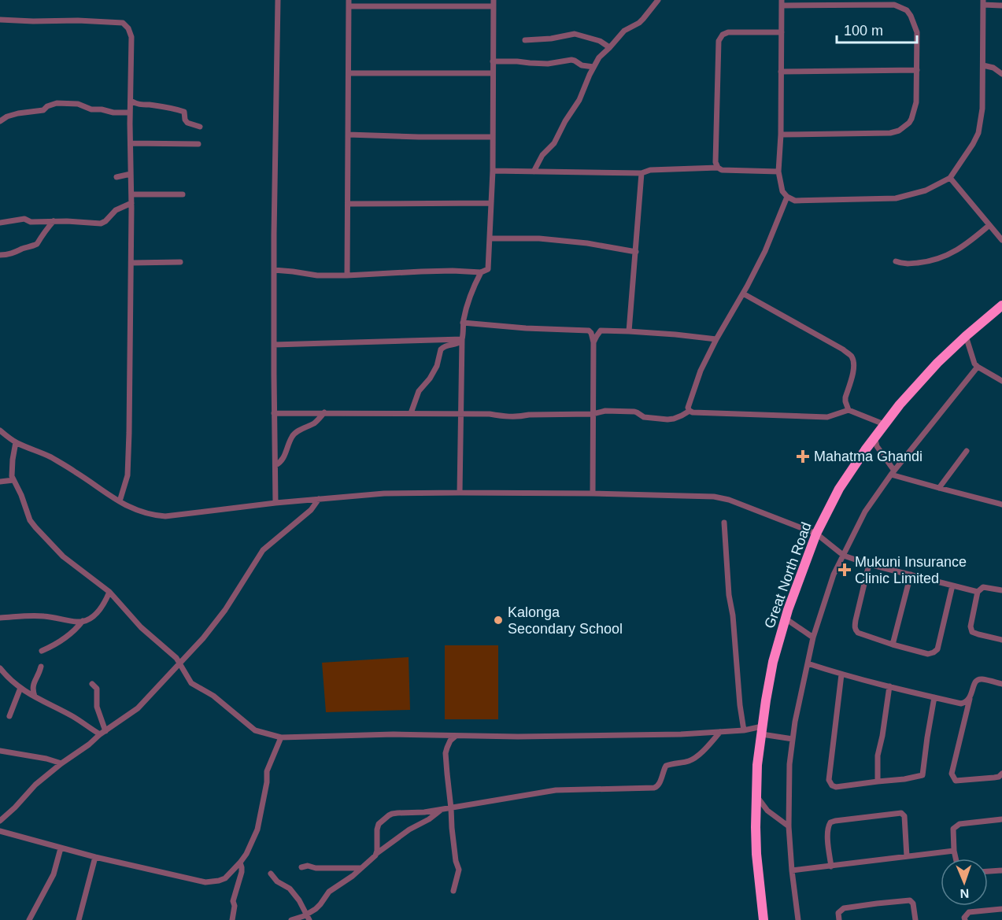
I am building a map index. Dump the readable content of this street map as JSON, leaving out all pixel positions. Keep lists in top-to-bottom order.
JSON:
{
  "streets": {
    "highway": ["Great North Road"]
  },
  "places": {
    "health": ["Mahatma Ghandi", "Mukuni Insurance Clinic Limited"],
    "other": ["Kalonga Secondary School"]
  },
  "scale_bar": "100 m",
  "north": "bottom"
}
